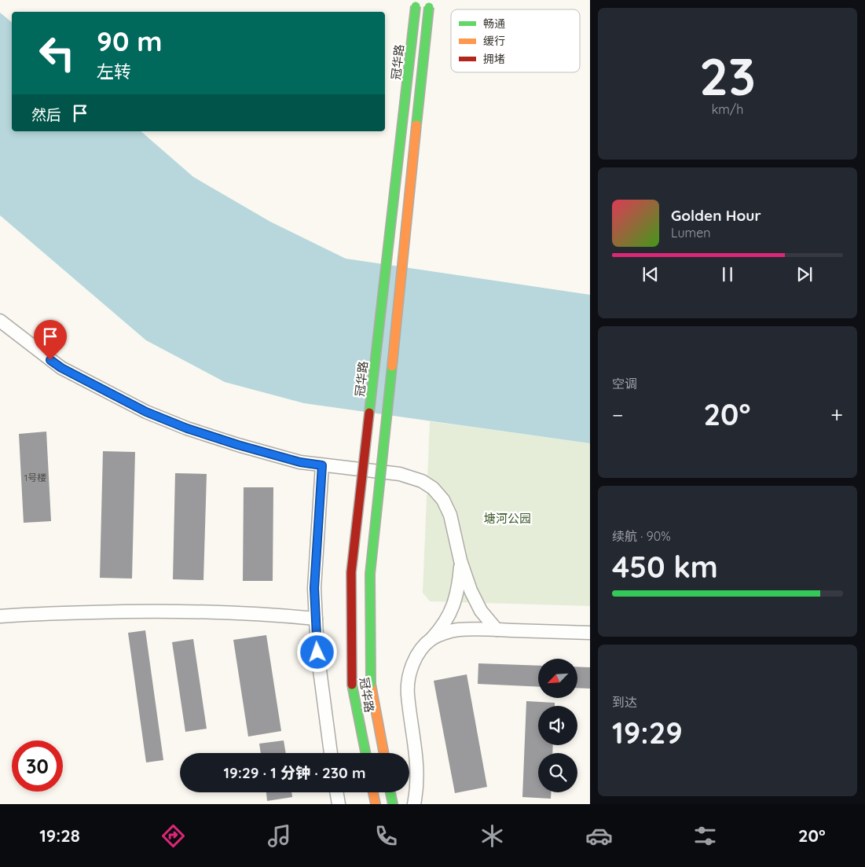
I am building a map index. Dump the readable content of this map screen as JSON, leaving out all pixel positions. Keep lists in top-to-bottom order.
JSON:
{
  "streets": {
    "main road": ["冠华路"]
  },
  "parks": ["塘河公园"],
  "house_numbers": ["1号楼"],
  "legend": ["畅通", "缓行", "拥堵"],
  "north": "bottom left",
  "page": {
    "tile": [
      ["23", "km/h"],
      "空调",
      ["续航 · 90%", "450 km"],
      ["到达", "19:29"]
    ],
    "turn": ["90 m", "左转"],
    "then": "然后",
    "song": ["Golden Hour", "Lumen"],
    "heat": ["−", "20°", "+"],
    "limit": "30",
    "trip": "19:29 · 1 分钟 · 230 m",
    "tabs": ["19:28", "20°"]
  }
}
